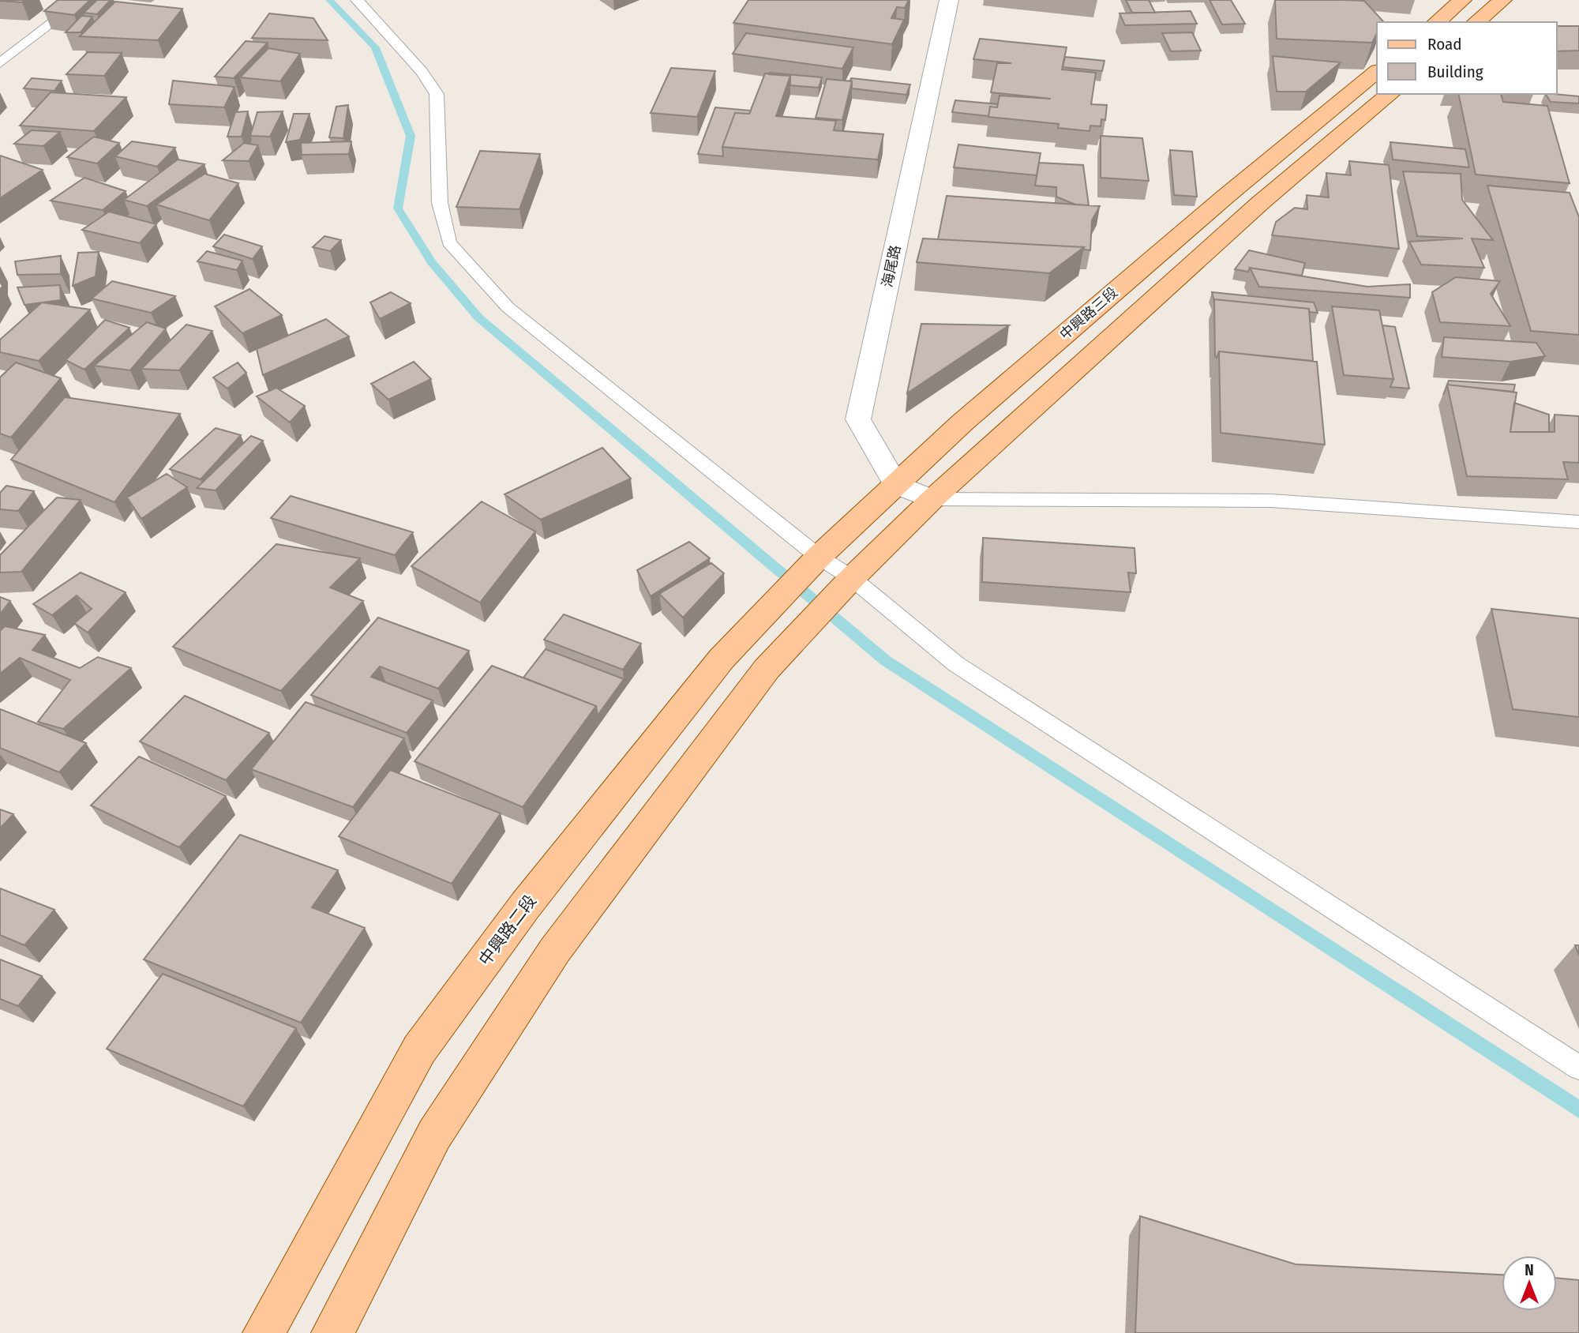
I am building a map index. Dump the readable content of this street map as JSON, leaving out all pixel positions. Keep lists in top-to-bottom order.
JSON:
{
  "streets": {
    "main road": ["中興路三段", "中興路二段"],
    "street": ["海尾路"]
  },
  "crossings": [
    ["海尾路", "中興路三段"],
    ["中興路三段", "中興路二段"]
  ],
  "legend": ["Road", "Building"],
  "north": "top"
}
